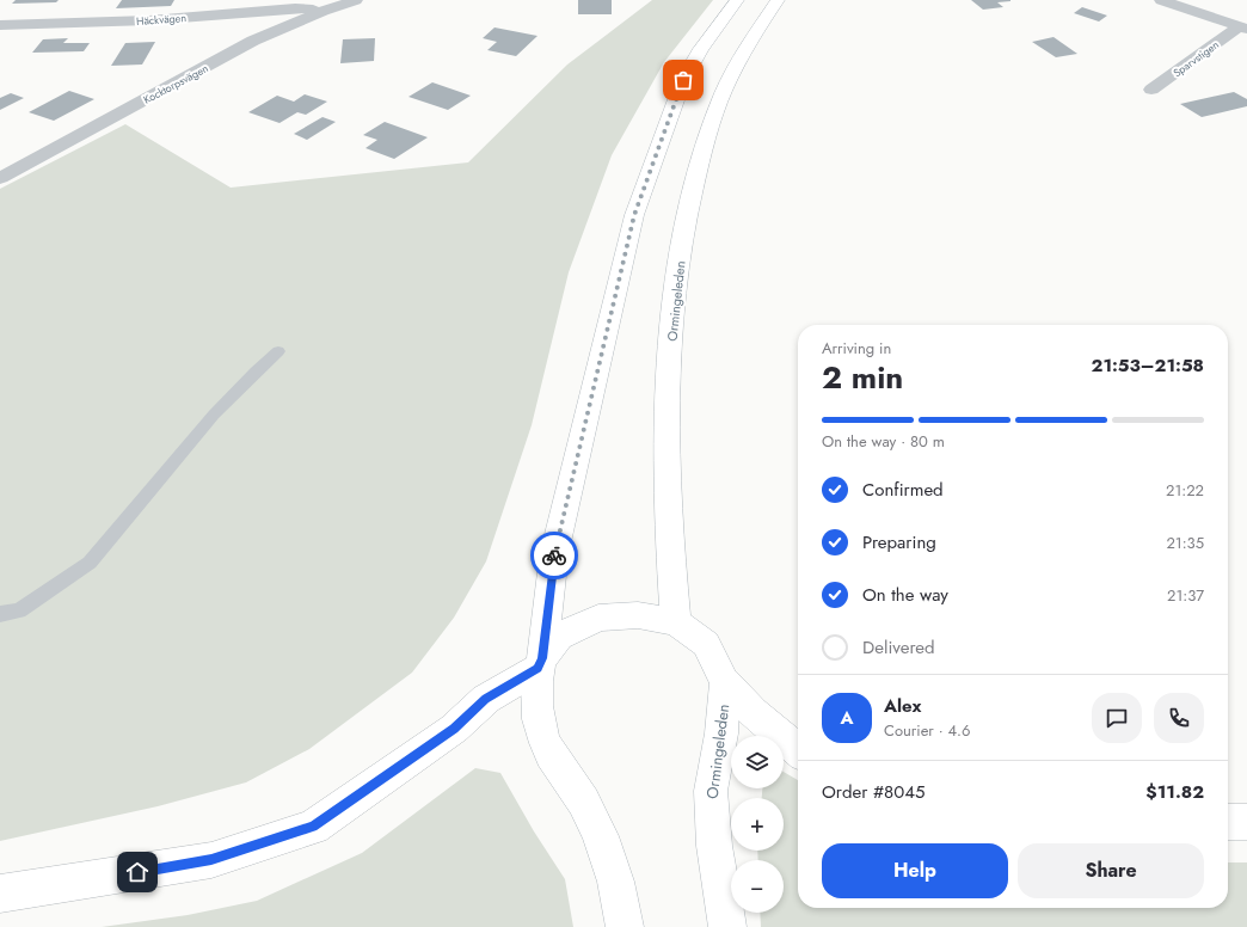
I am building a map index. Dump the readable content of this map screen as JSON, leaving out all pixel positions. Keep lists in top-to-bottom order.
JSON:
{
  "streets": {
    "main road": ["Ormingeleden"],
    "street": ["Häckvägen", "Sparvstigen", "Kocktorpsvägen"]
  },
  "crossings": [
    ["Häckvägen", "Kocktorpsvägen"]
  ],
  "page": {
    "heading": ["2 min", "Arriving in", "21:53–21:58"],
    "panel": [
      "Alex",
      "Courier · 4.6",
      "Order #8045",
      "$11.82"
    ],
    "bar": "On the way · 80 m",
    "list": [
      ["Confirmed", "21:22"],
      ["Preparing", "21:35"],
      ["On the way", "21:37"],
      "Delivered"
    ],
    "round": "A",
    "map_buttons": ["+", "−"],
    "buttons": ["Help", "Share"]
  }
}
